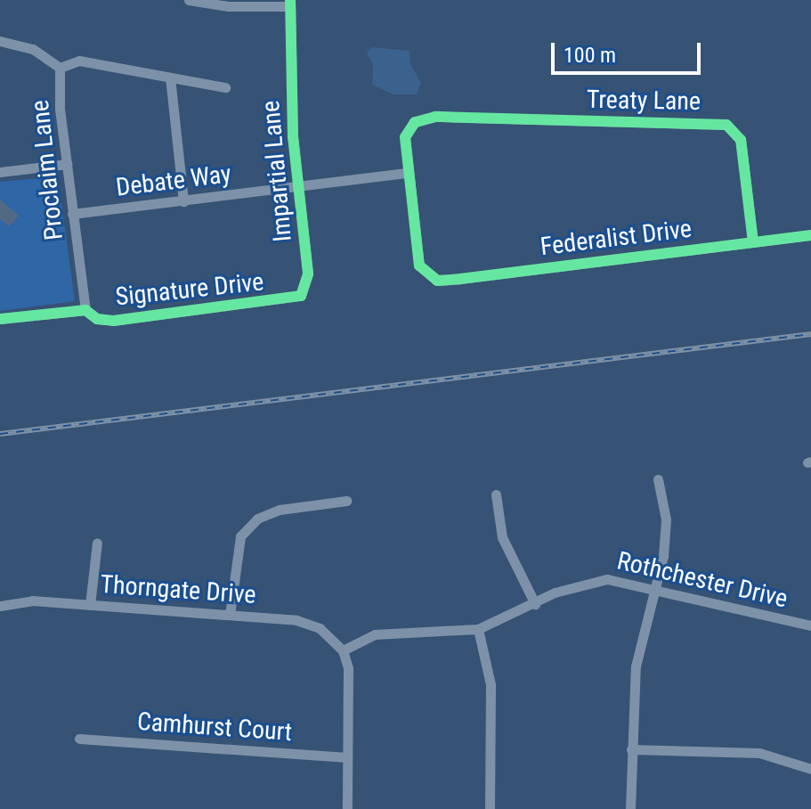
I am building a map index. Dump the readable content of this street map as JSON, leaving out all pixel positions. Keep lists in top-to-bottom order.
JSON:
{
  "streets": {
    "street": [
      "Treaty Lane",
      "Proclaim Lane",
      "Impartial Lane",
      "Debate Way",
      "Federalist Drive",
      "Signature Drive",
      "Rothchester Drive",
      "Thorngate Drive",
      "Camhurst Court"
    ]
  },
  "crossings": [
    ["Treaty Lane", "Debate Way"],
    ["Treaty Lane", "Federalist Drive"],
    ["Proclaim Lane", "Debate Way"],
    ["Proclaim Lane", "Signature Drive"],
    ["Impartial Lane", "Debate Way"],
    ["Impartial Lane", "Signature Drive"],
    ["Debate Way", "Federalist Drive"],
    ["Rothchester Drive", "Thorngate Drive"]
  ],
  "scale_bar": "100 m"
}
